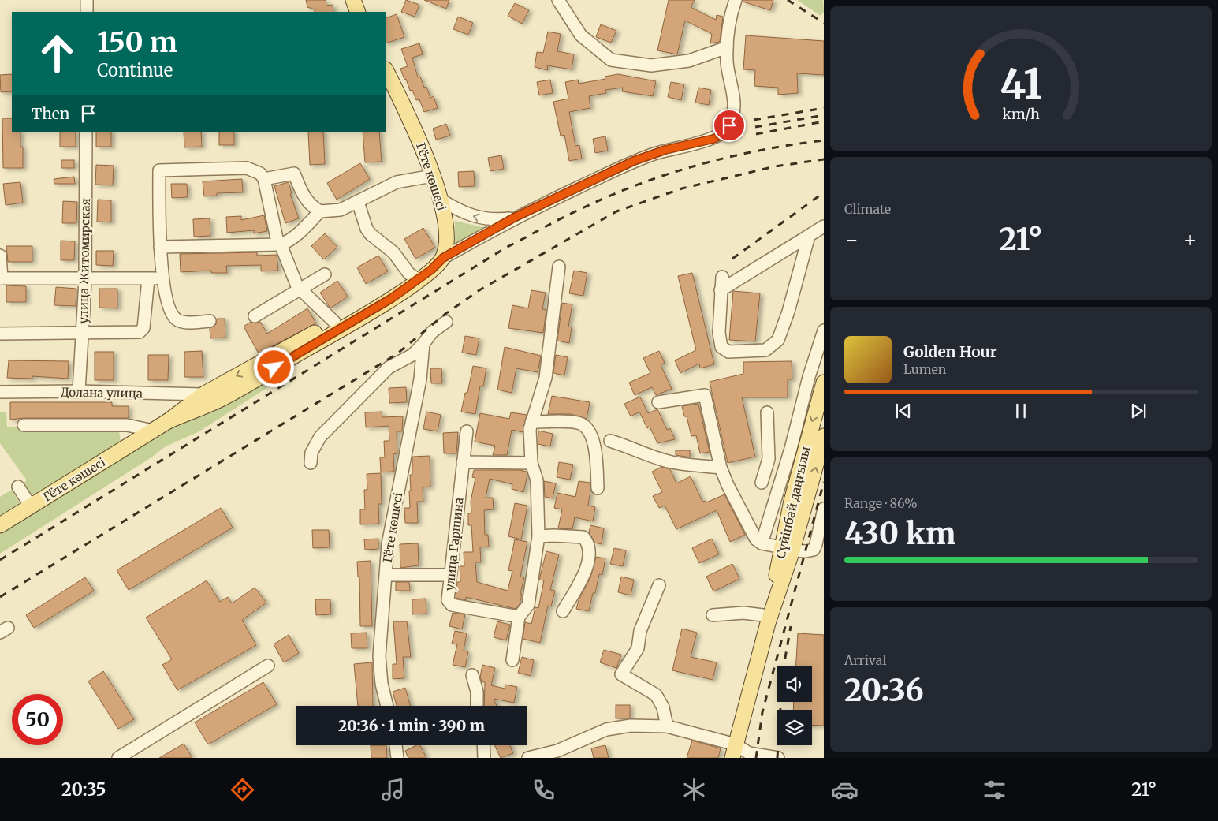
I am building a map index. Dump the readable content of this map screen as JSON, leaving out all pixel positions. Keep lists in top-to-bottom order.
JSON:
{
  "streets": {
    "main road": ["Гёте көшесі", "Сүйінбай даңғылы"],
    "street": ["улица Житомирская", "Долана улица", "улица Гаршина"]
  },
  "crossings": [
    ["Гёте көшесі", "Долана улица"],
    ["улица Житомирская", "Долана улица"]
  ],
  "page": {
    "turn": ["150 m", "Continue"],
    "then": "Then",
    "tile": [
      "Climate",
      ["Range · 86%", "430 km"],
      ["Arrival", "20:36"]
    ],
    "heat": ["−", "21°", "+"],
    "song": ["Golden Hour", "Lumen"],
    "limit": "50",
    "trip": "20:36 · 1 min · 390 m",
    "tabs": ["20:35", "21°"],
    "gauge": ["41", "km/h"]
  }
}
